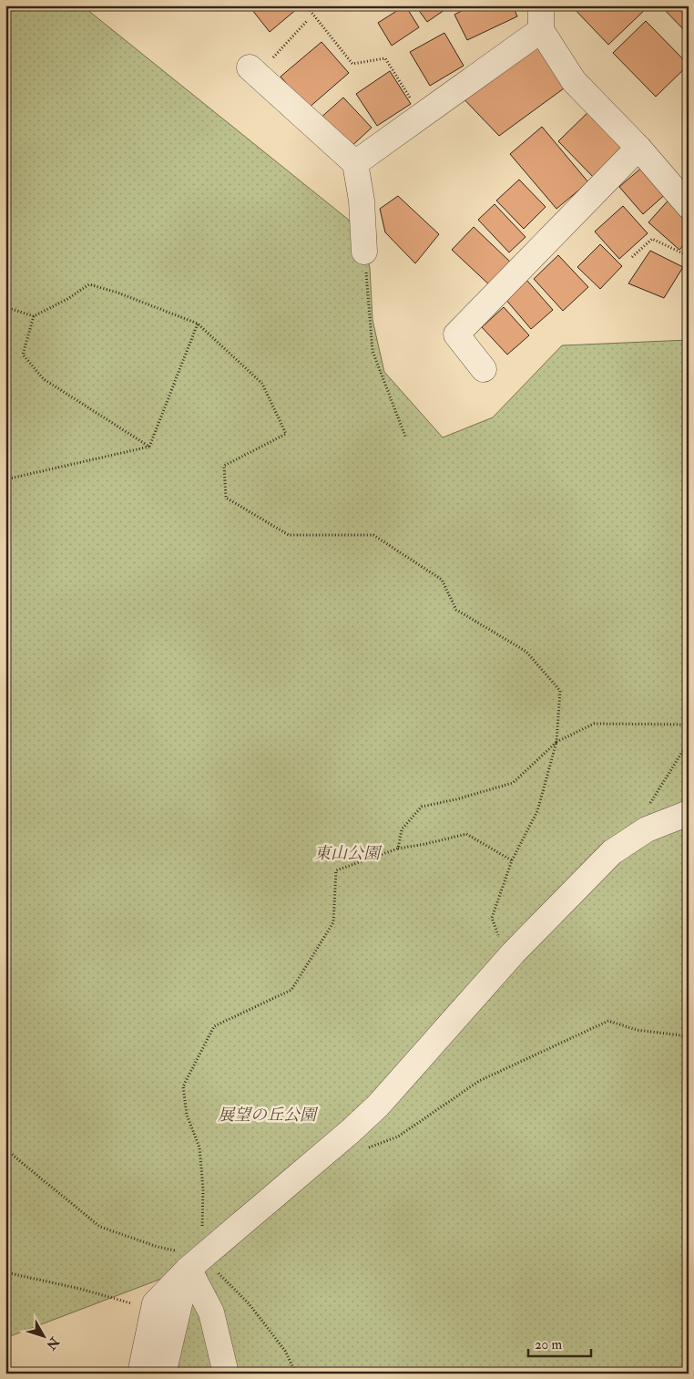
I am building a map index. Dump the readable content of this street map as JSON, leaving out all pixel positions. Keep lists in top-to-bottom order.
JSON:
{
  "parks": ["東山公園", "展望の丘公園"],
  "scale_bar": "20 m",
  "north": "bottom right"
}
